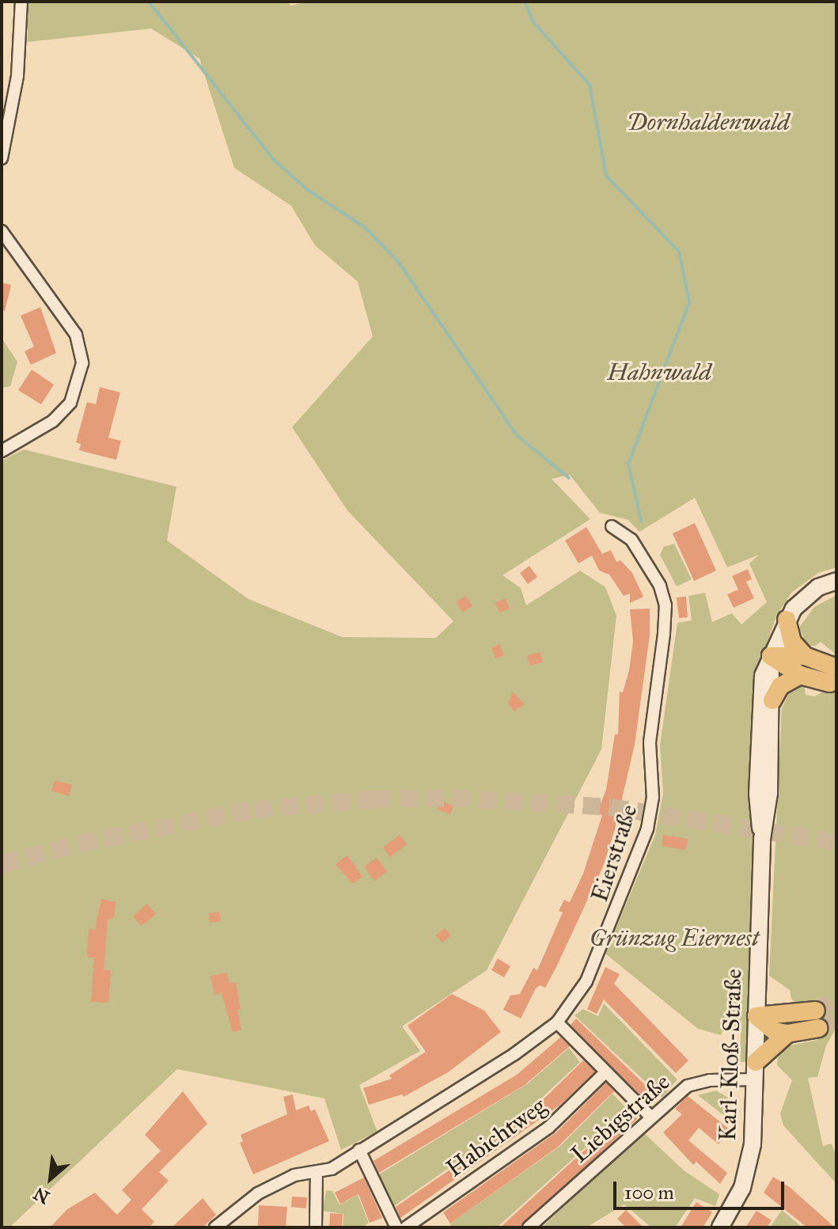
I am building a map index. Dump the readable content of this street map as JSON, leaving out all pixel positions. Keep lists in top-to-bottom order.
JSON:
{
  "streets": {
    "main road": ["Karl-Kloß-Straße"],
    "street": ["Eierstraße", "Liebigstraße", "Habichtweg"]
  },
  "crossings": [
    ["Karl-Kloß-Straße", "Liebigstraße"]
  ],
  "parks": ["Dornhaldenwald", "Hahnwald", "Grünzug Eiernest"],
  "scale_bar": "100 m",
  "north": "bottom left"
}
